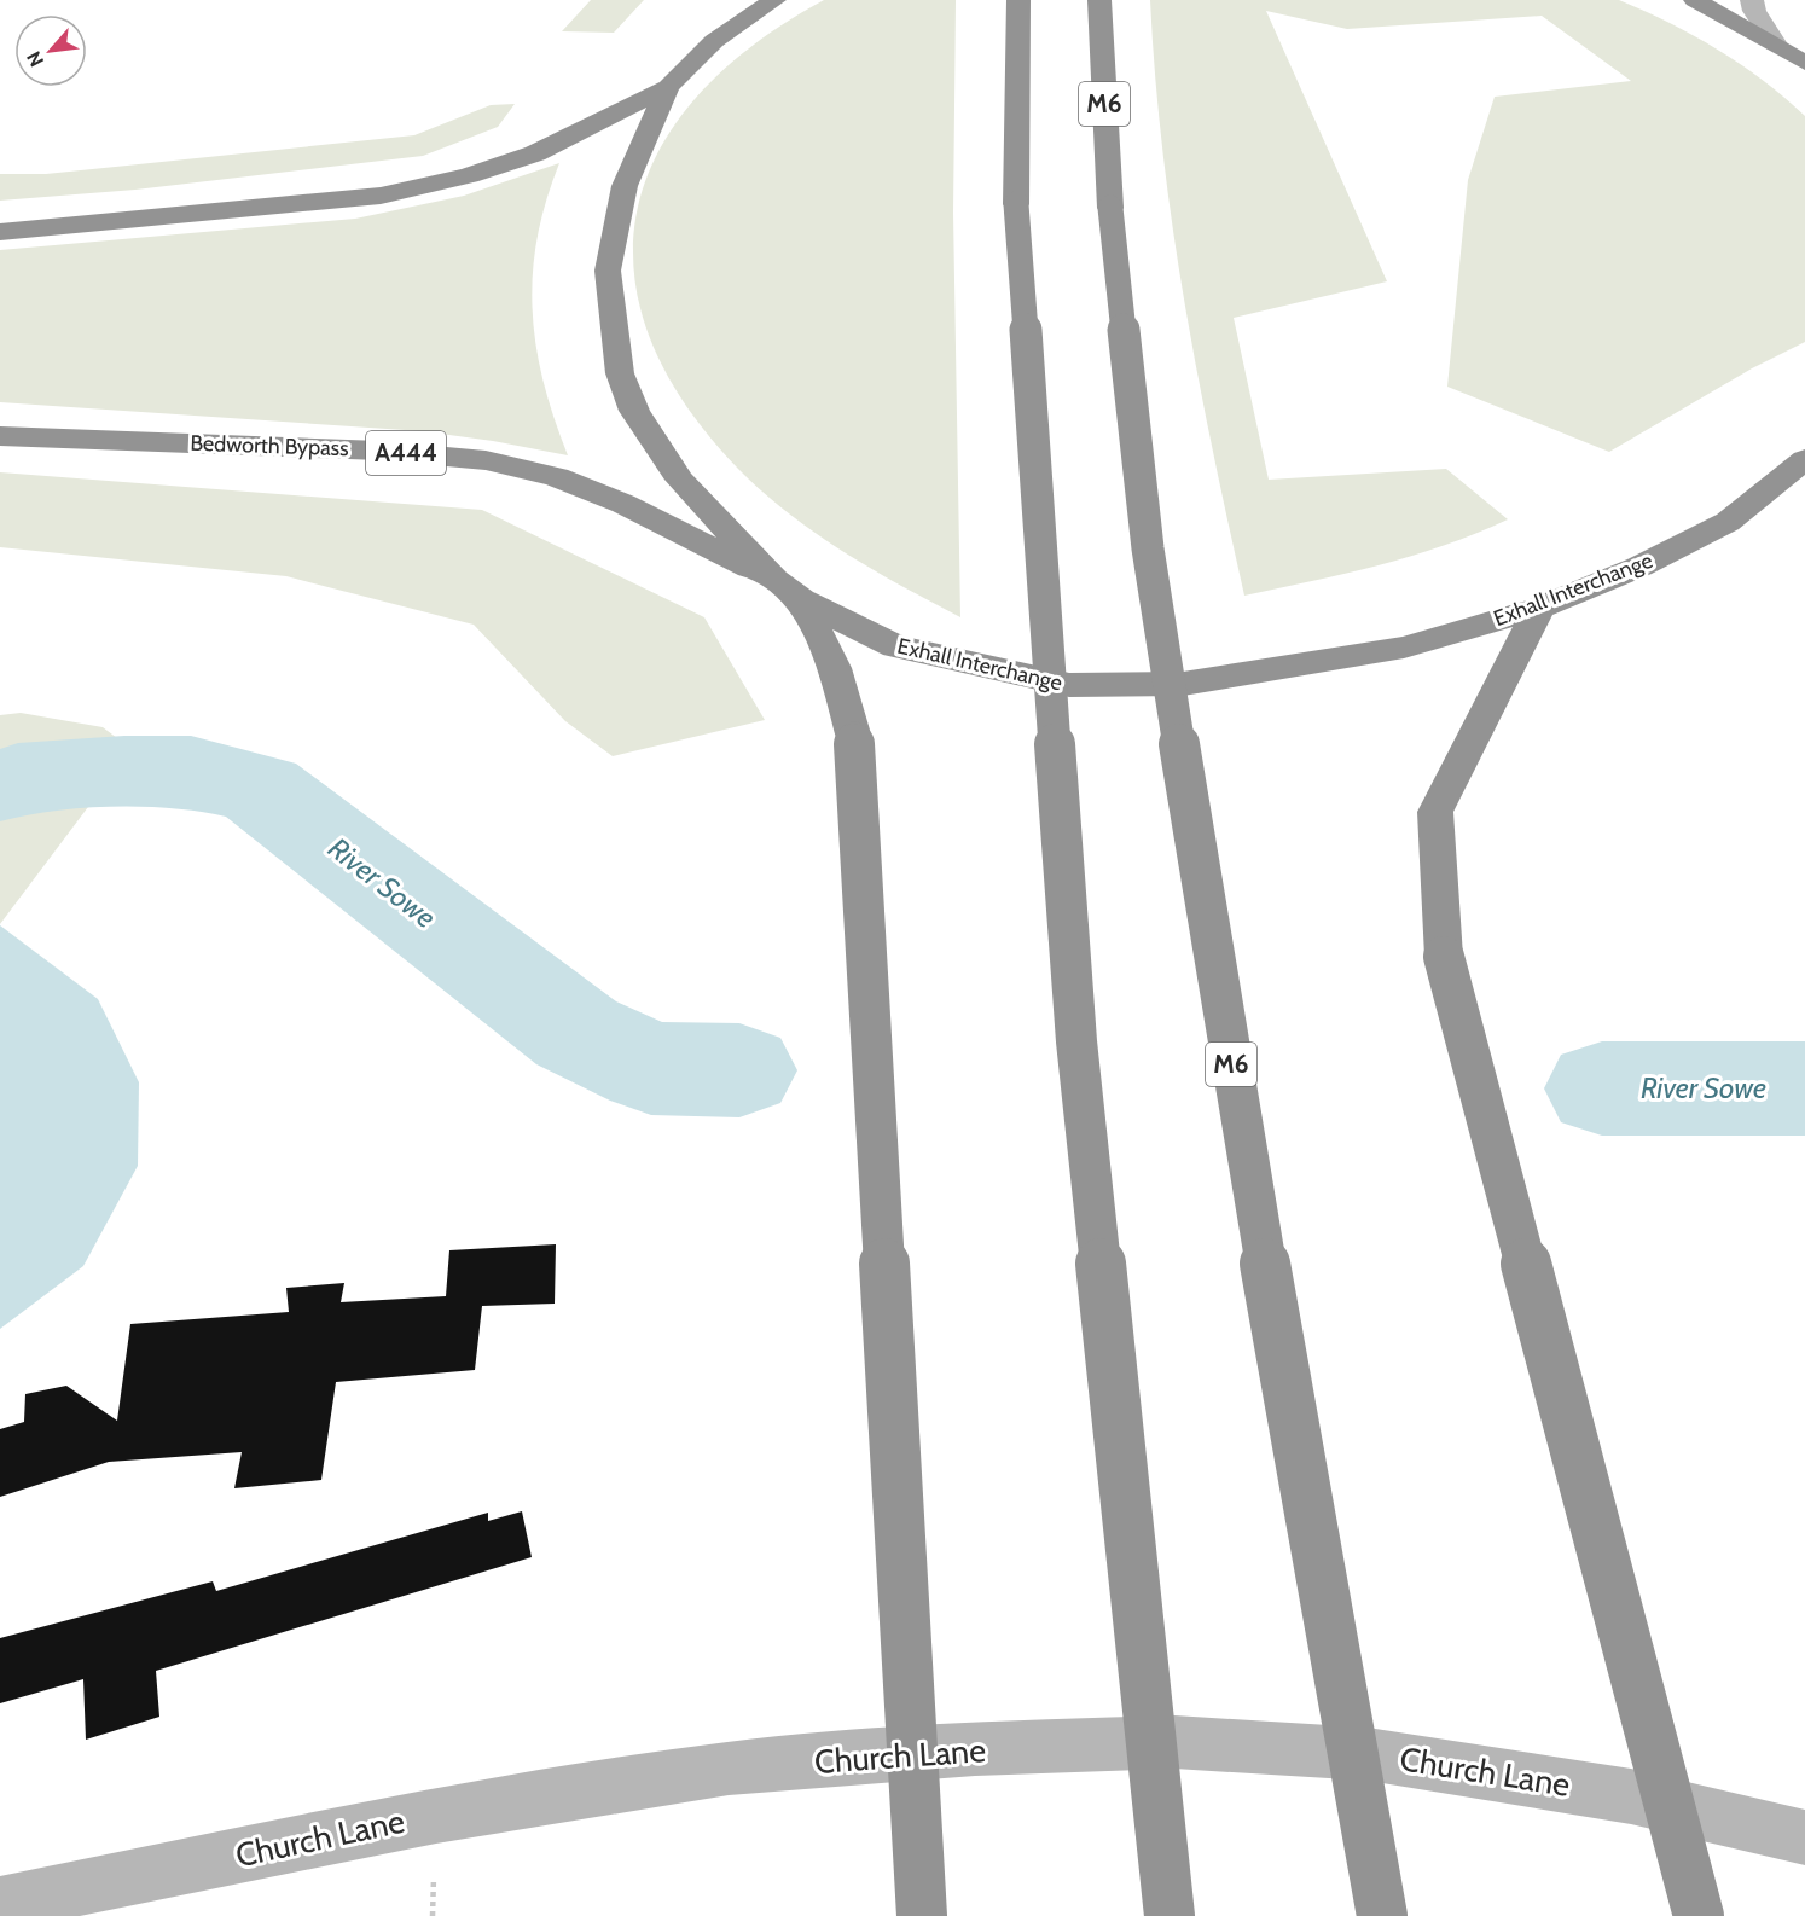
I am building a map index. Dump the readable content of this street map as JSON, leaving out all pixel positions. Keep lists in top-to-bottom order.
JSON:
{
  "streets": {
    "highway": [
      "M6",
      "Bedworth Bypass",
      "A444",
      "Exhall Interchange"
    ],
    "street": ["Church Lane"]
  },
  "crossings": [
    ["Bedworth Bypass", "Exhall Interchange"]
  ],
  "water": ["River Sowe"],
  "north": "bottom left"
}
